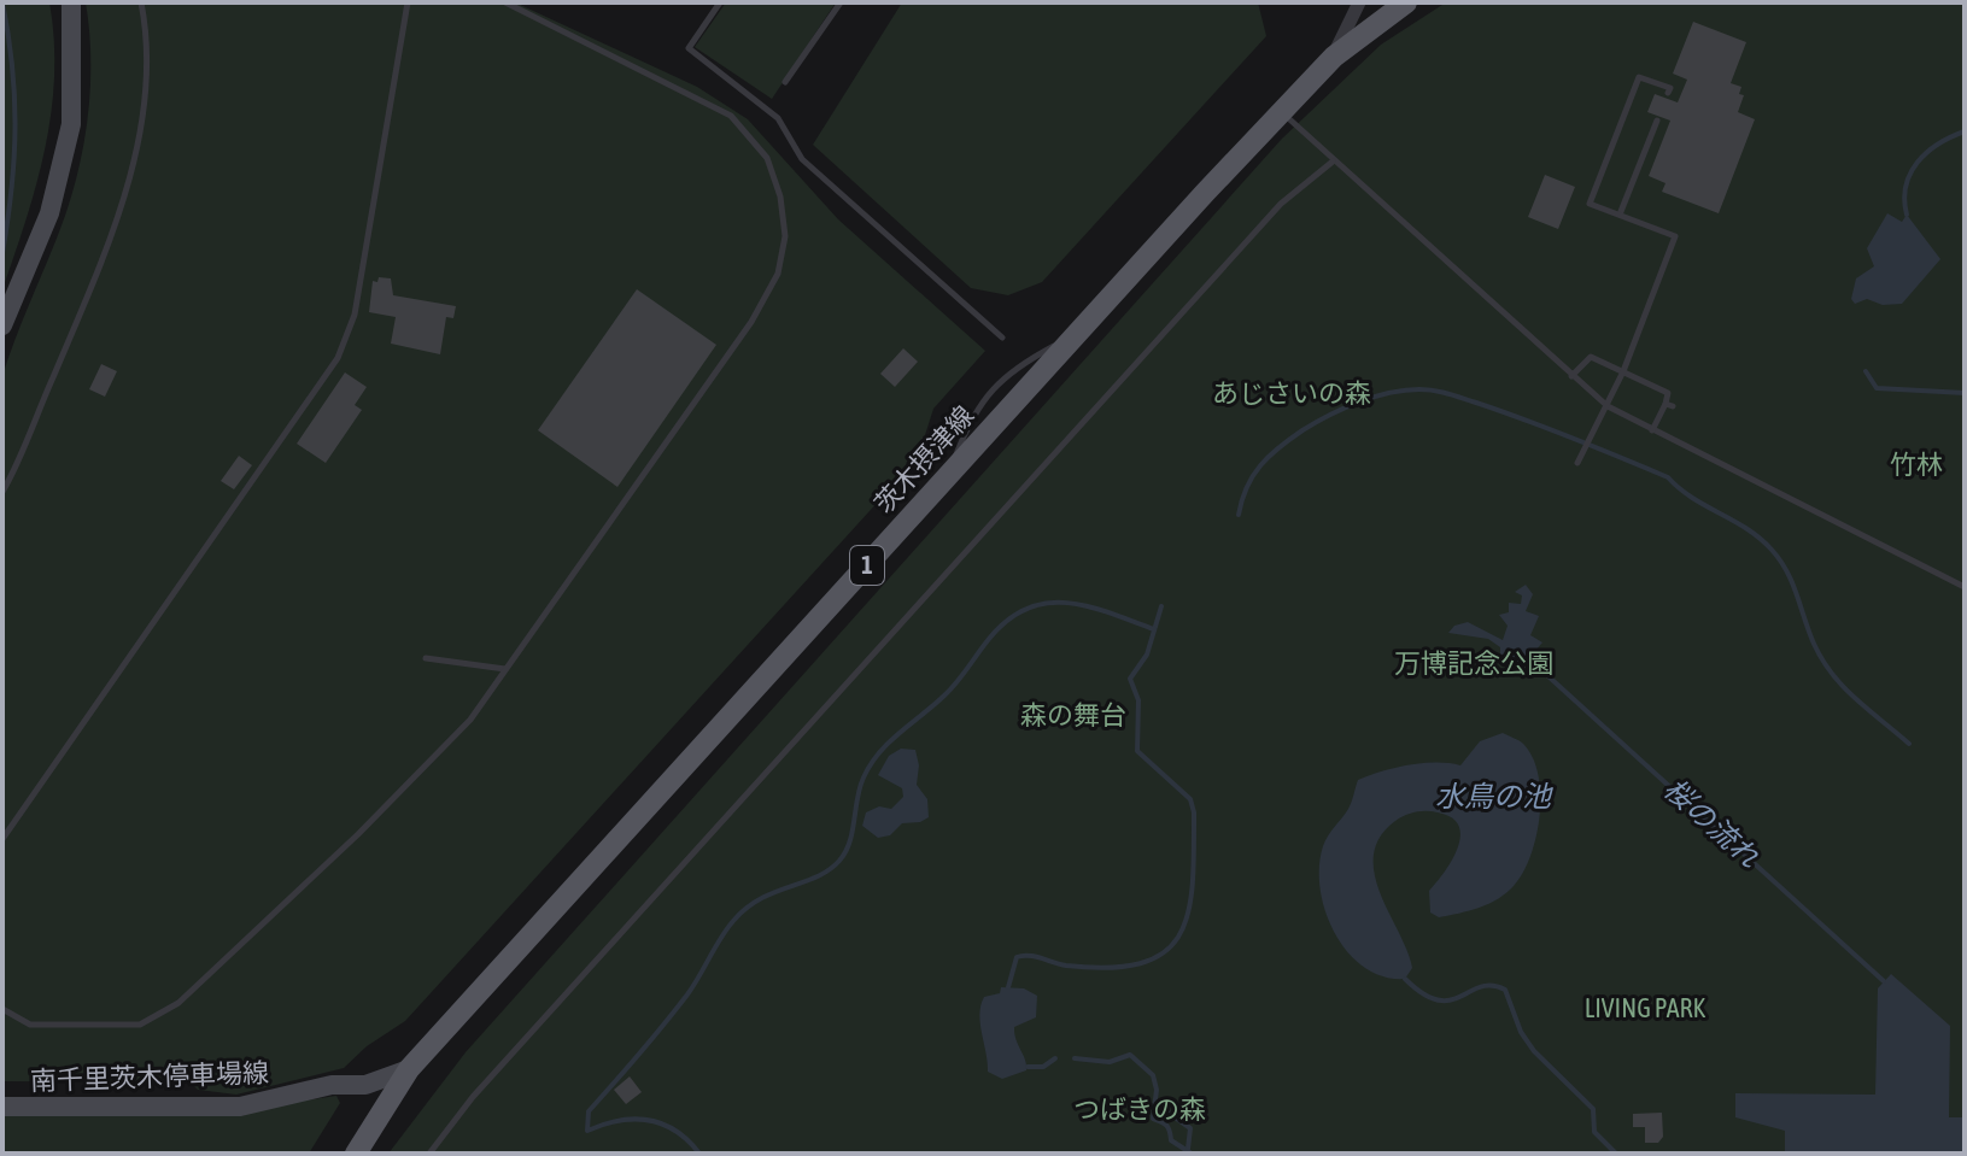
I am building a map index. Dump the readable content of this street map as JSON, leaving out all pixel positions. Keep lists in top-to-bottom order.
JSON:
{
  "streets": {
    "main road": ["茨木摂津線", "1", "南千里茨木停車場線"]
  },
  "crossings": [
    ["茨木摂津線", "南千里茨木停車場線"]
  ],
  "water": ["水鳥の池", "桜の流れ"],
  "parks": [
    "あじさいの森",
    "竹林",
    "万博記念公園",
    "森の舞台",
    "LIVING PARK",
    "つばきの森"
  ]
}
